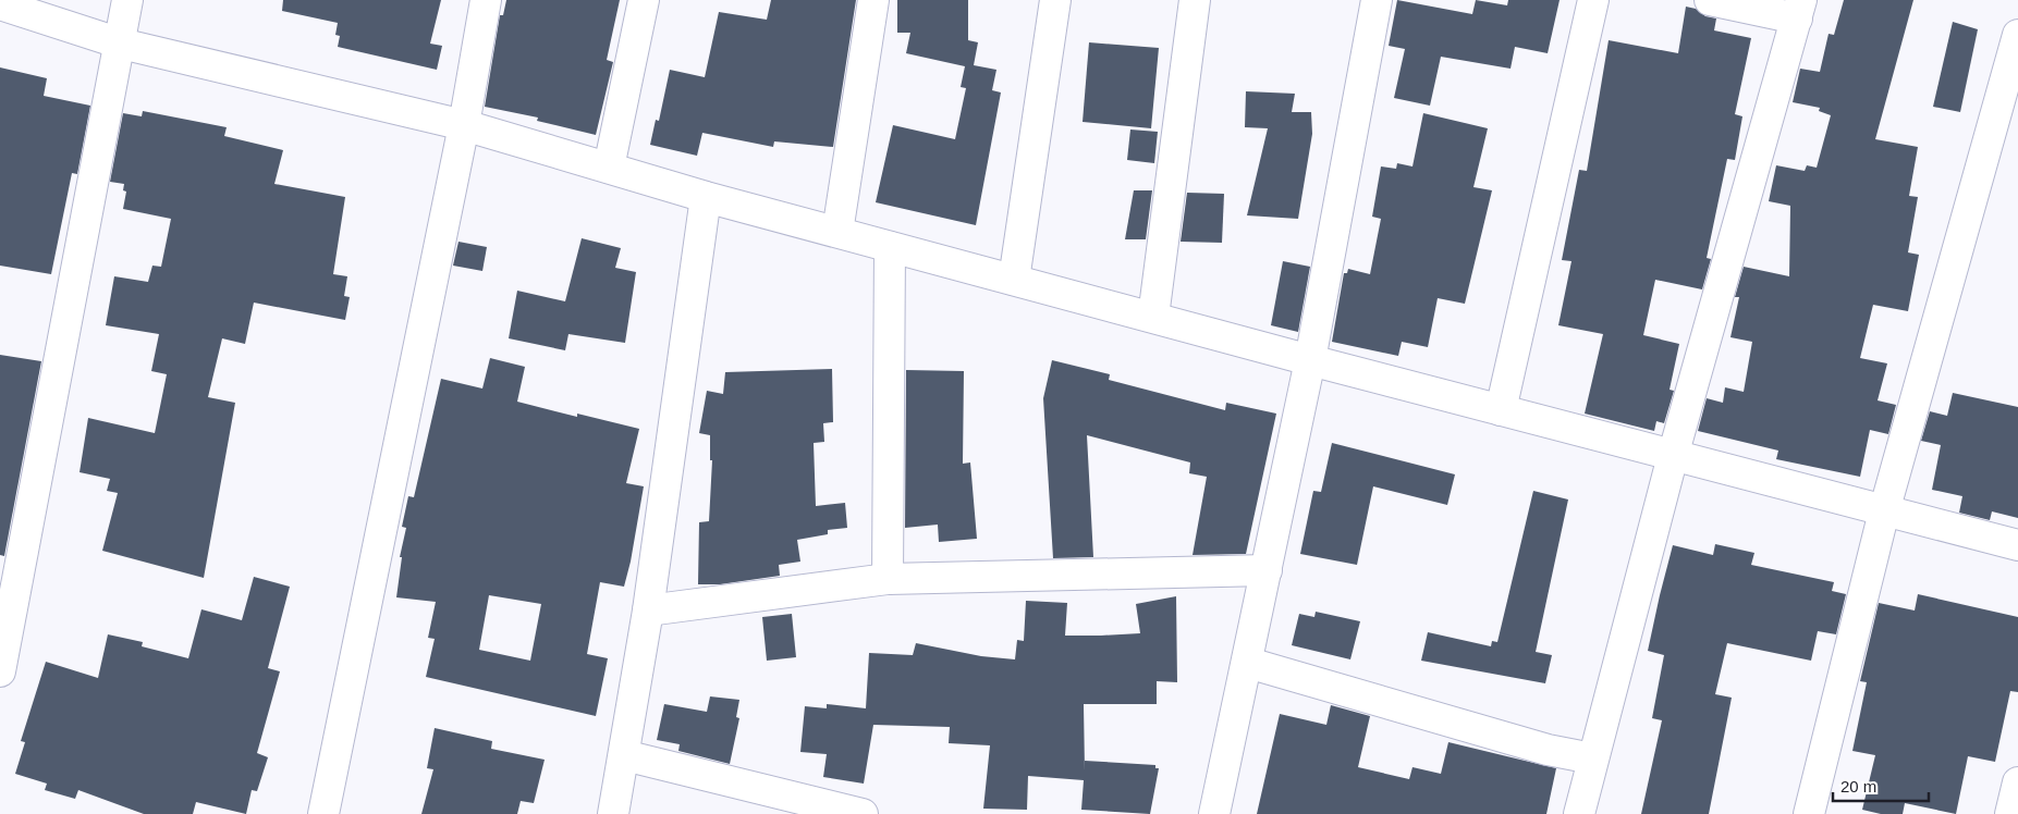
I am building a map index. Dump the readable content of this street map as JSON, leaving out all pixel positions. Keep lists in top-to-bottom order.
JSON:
{
  "scale_bar": "20 m"
}
